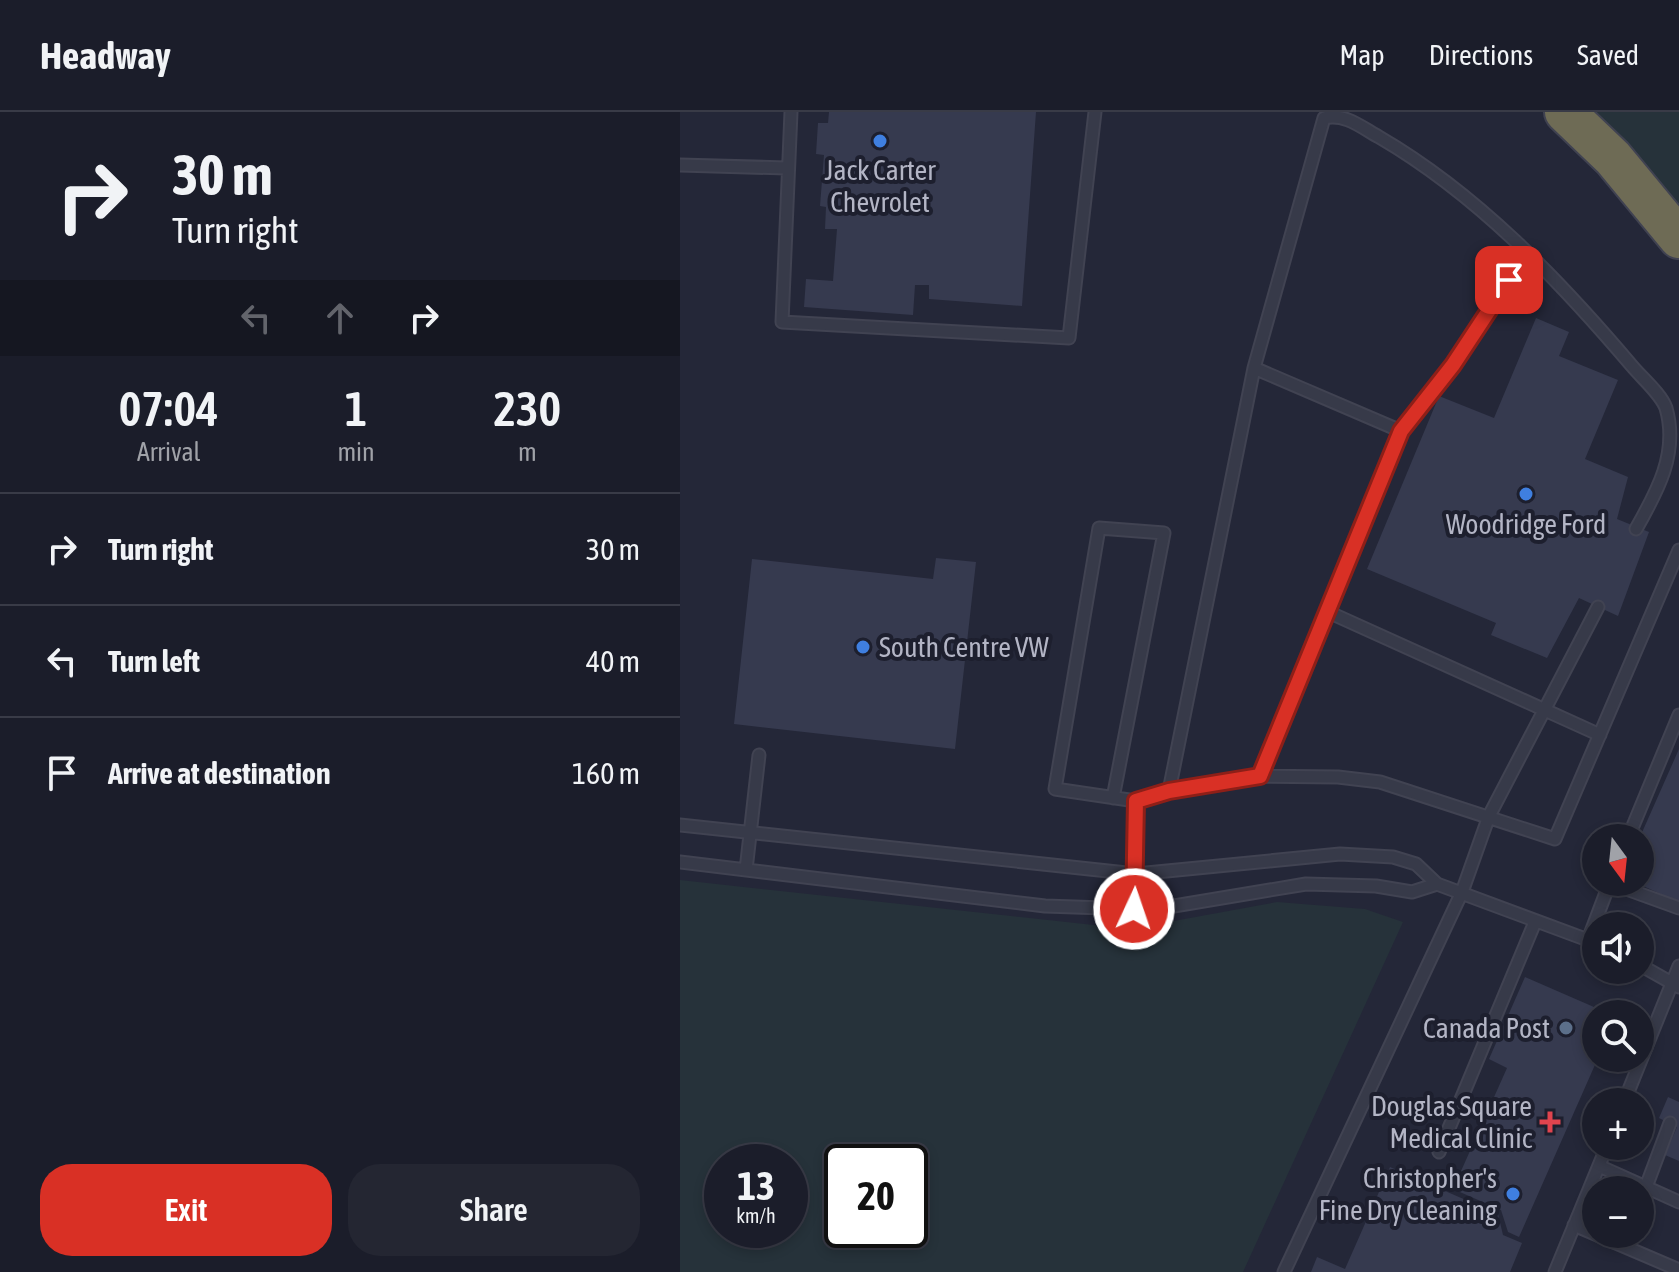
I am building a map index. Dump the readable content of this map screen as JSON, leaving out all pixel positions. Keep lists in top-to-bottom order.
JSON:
{
  "places": {
    "other": [
      "Jack Carter Chevrolet",
      "Woodridge Ford",
      "South Centre VW",
      "Canada Post",
      "Christopher's Fine Dry Cleaning"
    ],
    "health": ["Douglas Square Medical Clinic"]
  },
  "north": "bottom",
  "page": {
    "header": "Headway",
    "nav": ["Map", "Directions", "Saved"],
    "turn": ["30 m", "Turn right"],
    "eta": [
      "07:04",
      "Arrival",
      "1",
      "min",
      "230",
      "m"
    ],
    "list": [
      {
        "name": "Turn right",
        "value": "30 m"
      },
      {
        "name": "Turn left",
        "value": "40 m"
      },
      {
        "name": "Arrive at destination",
        "value": "160 m"
      }
    ],
    "map_buttons": ["+", "−"],
    "speed": "13 km/h",
    "limit": "20",
    "buttons": ["Exit", "Share"]
  }
}
